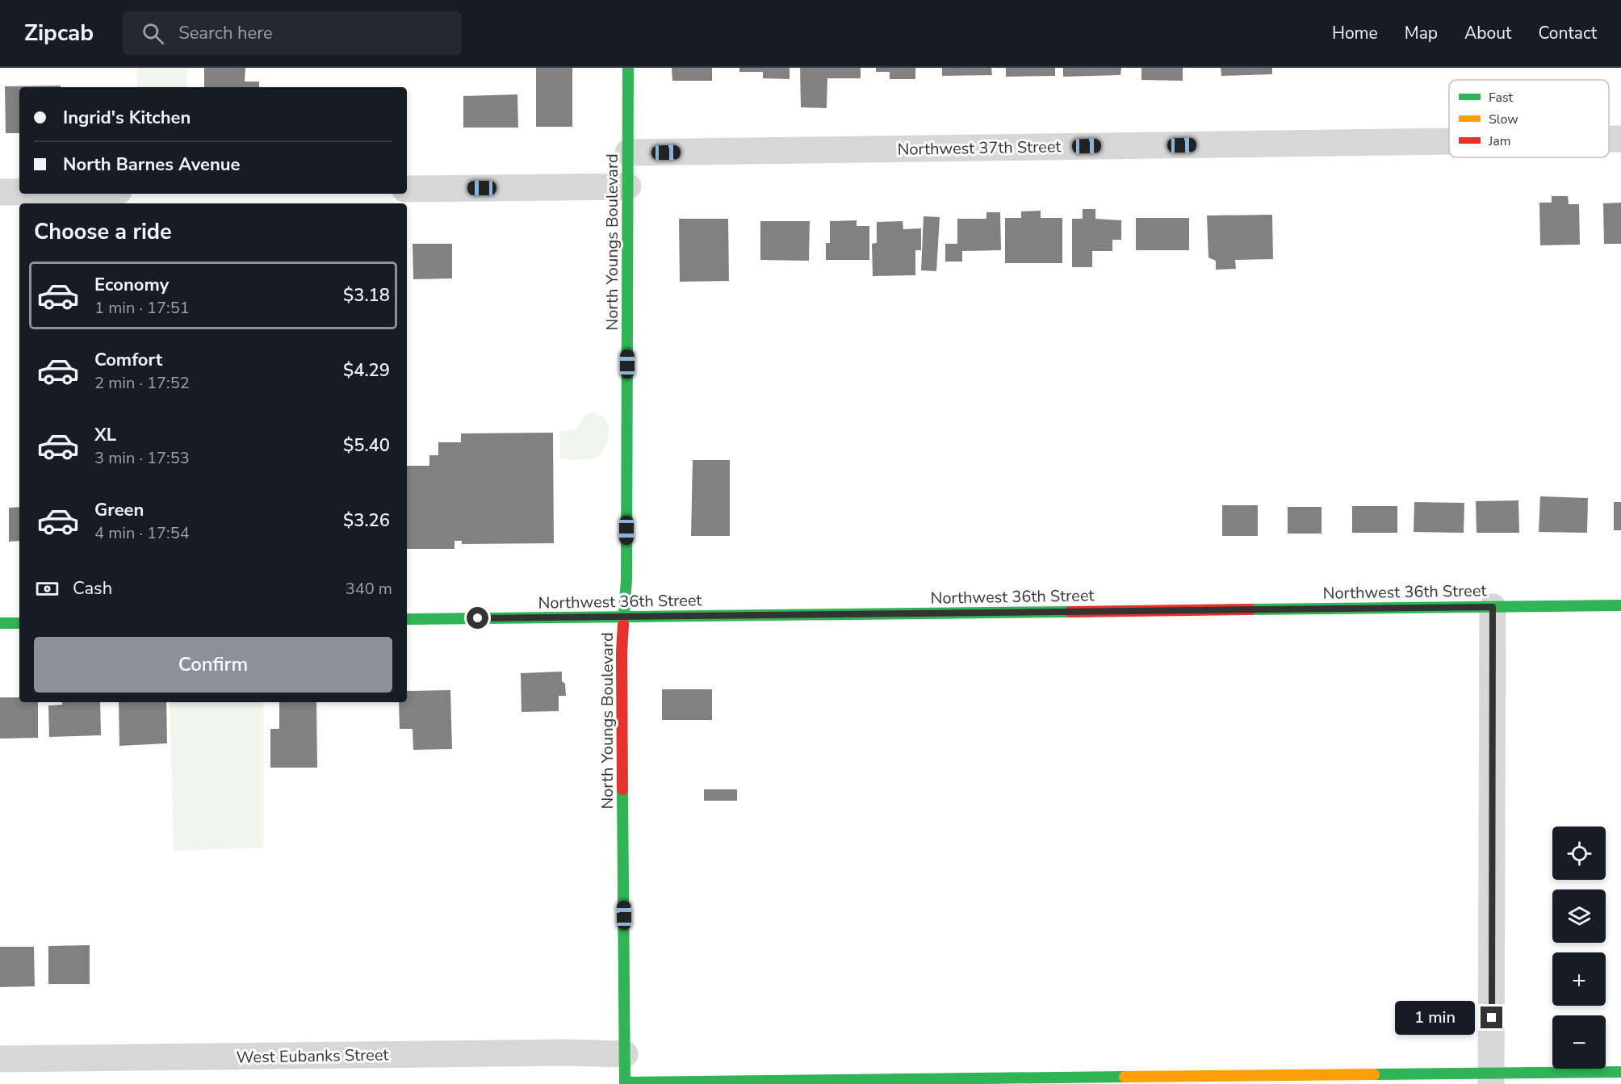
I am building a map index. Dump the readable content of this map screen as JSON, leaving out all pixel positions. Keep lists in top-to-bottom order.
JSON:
{
  "streets": {
    "street": [
      "Northwest 37th Street",
      "North Youngs Boulevard",
      "Northwest 36th Street",
      "West Eubanks Street"
    ]
  },
  "crossings": [
    ["Northwest 37th Street", "North Youngs Boulevard"],
    ["North Youngs Boulevard", "Northwest 36th Street"],
    ["North Youngs Boulevard", "West Eubanks Street"]
  ],
  "legend": ["Fast", "Slow", "Jam"],
  "page": {
    "header": "Zipcab",
    "search": "Search here",
    "nav": [
      "Home",
      "Map",
      "About",
      "Contact"
    ],
    "banner": ["Ingrid's Kitchen", "North Barnes Avenue"],
    "heading": "Choose a ride",
    "list": [
      {
        "name": "Economy",
        "note": "1 min · 17:51",
        "value": "$3.18"
      },
      {
        "name": "Comfort",
        "note": "2 min · 17:52",
        "value": "$4.29"
      },
      {
        "name": "XL",
        "note": "3 min · 17:53",
        "value": "$5.40"
      },
      {
        "name": "Green",
        "note": "4 min · 17:54",
        "value": "$3.26"
      }
    ],
    "pay": ["Cash", "340 m"],
    "buttons": "Confirm",
    "map_buttons": ["+", "−"],
    "bubble": "1 min"
  }
}
